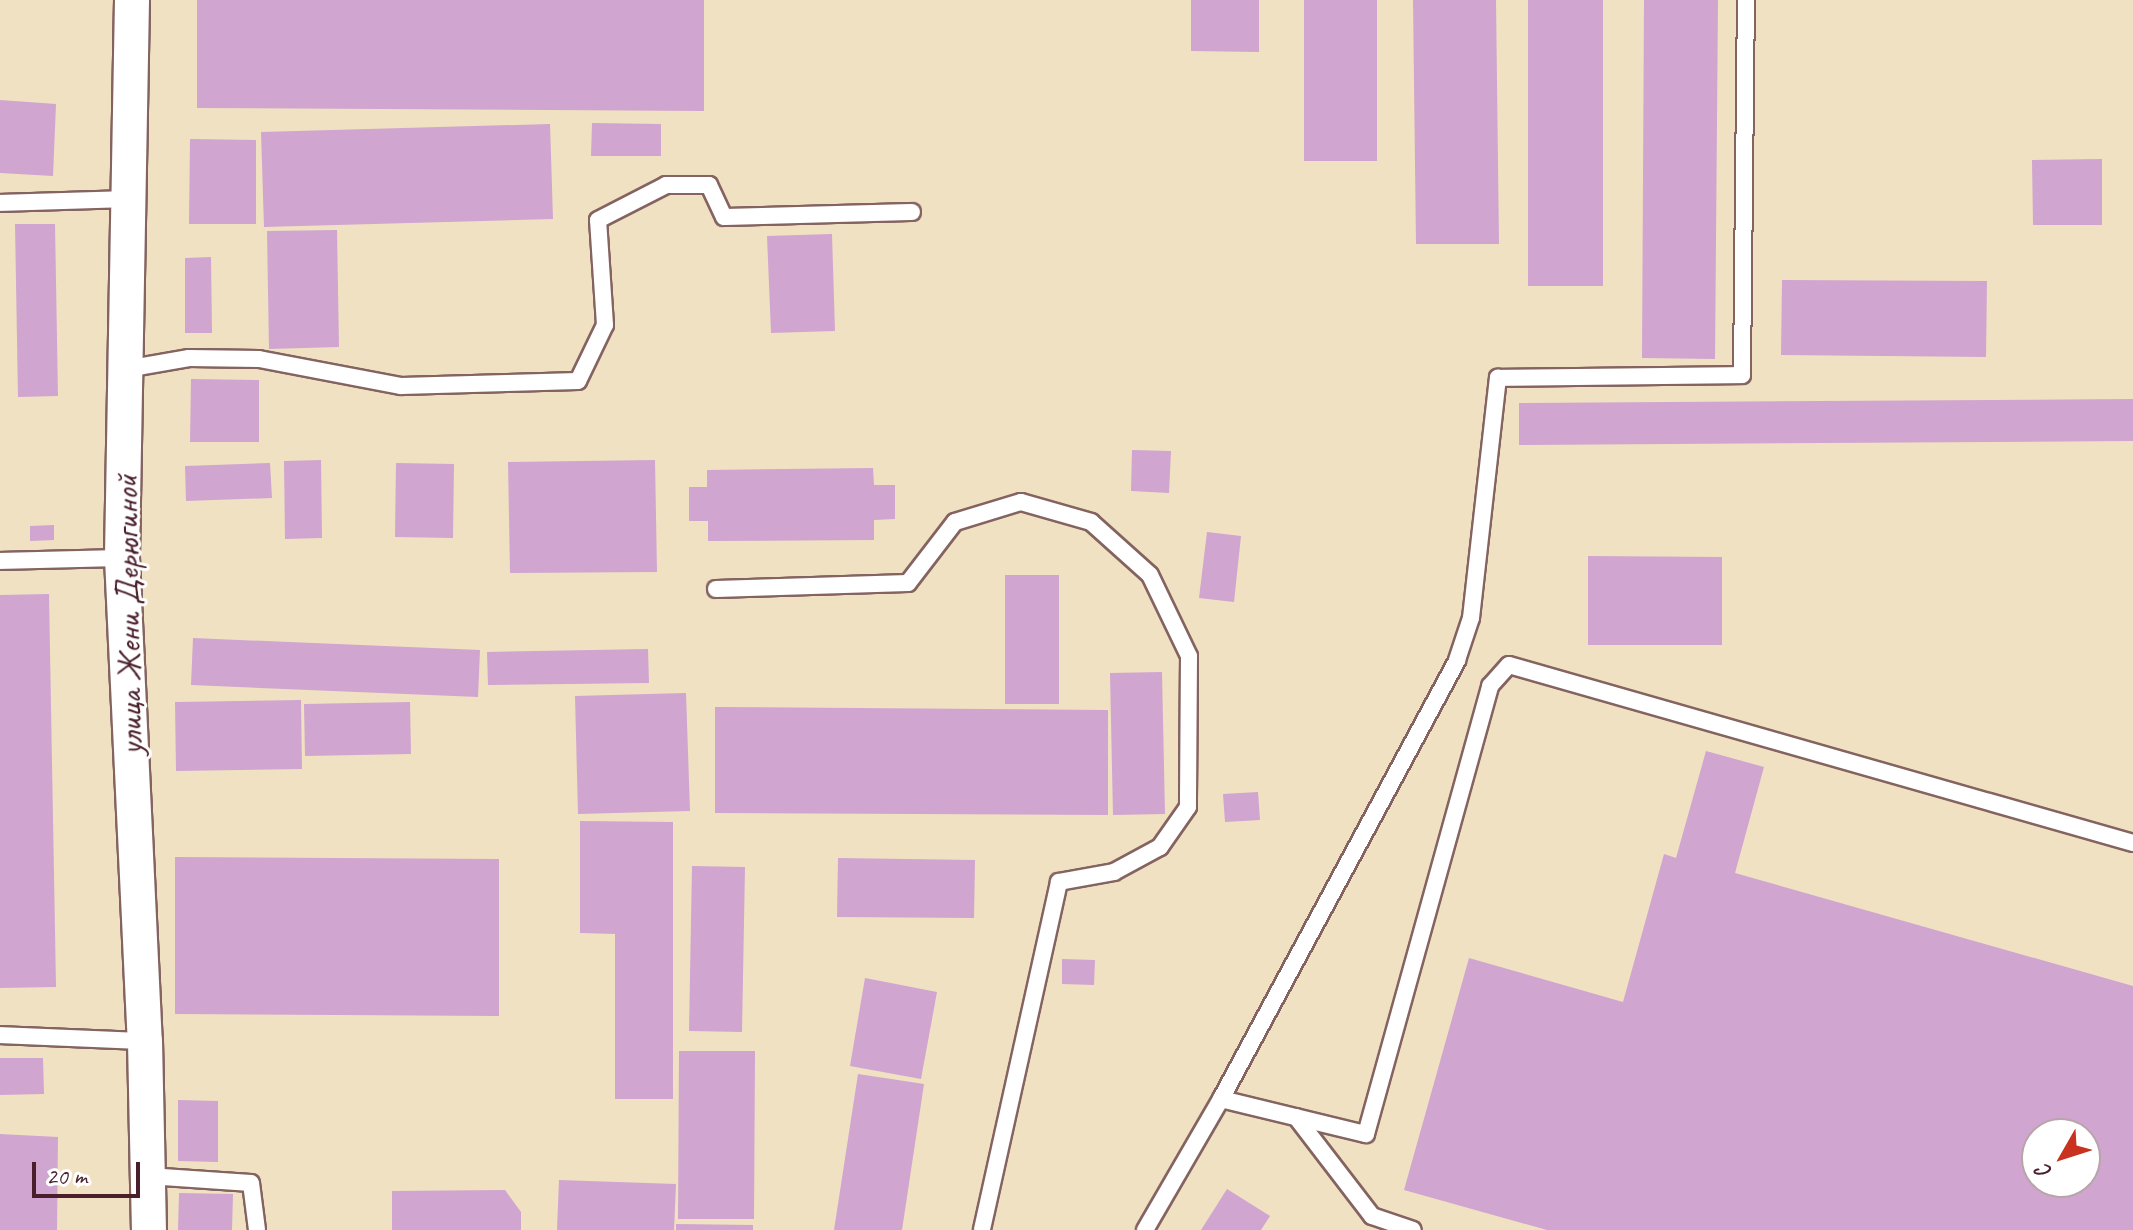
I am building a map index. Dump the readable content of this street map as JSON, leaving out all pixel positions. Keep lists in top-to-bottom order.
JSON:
{
  "streets": {
    "street": ["улица Жени Дерюгиной"]
  },
  "scale_bar": "20 m",
  "north": "bottom left"
}
